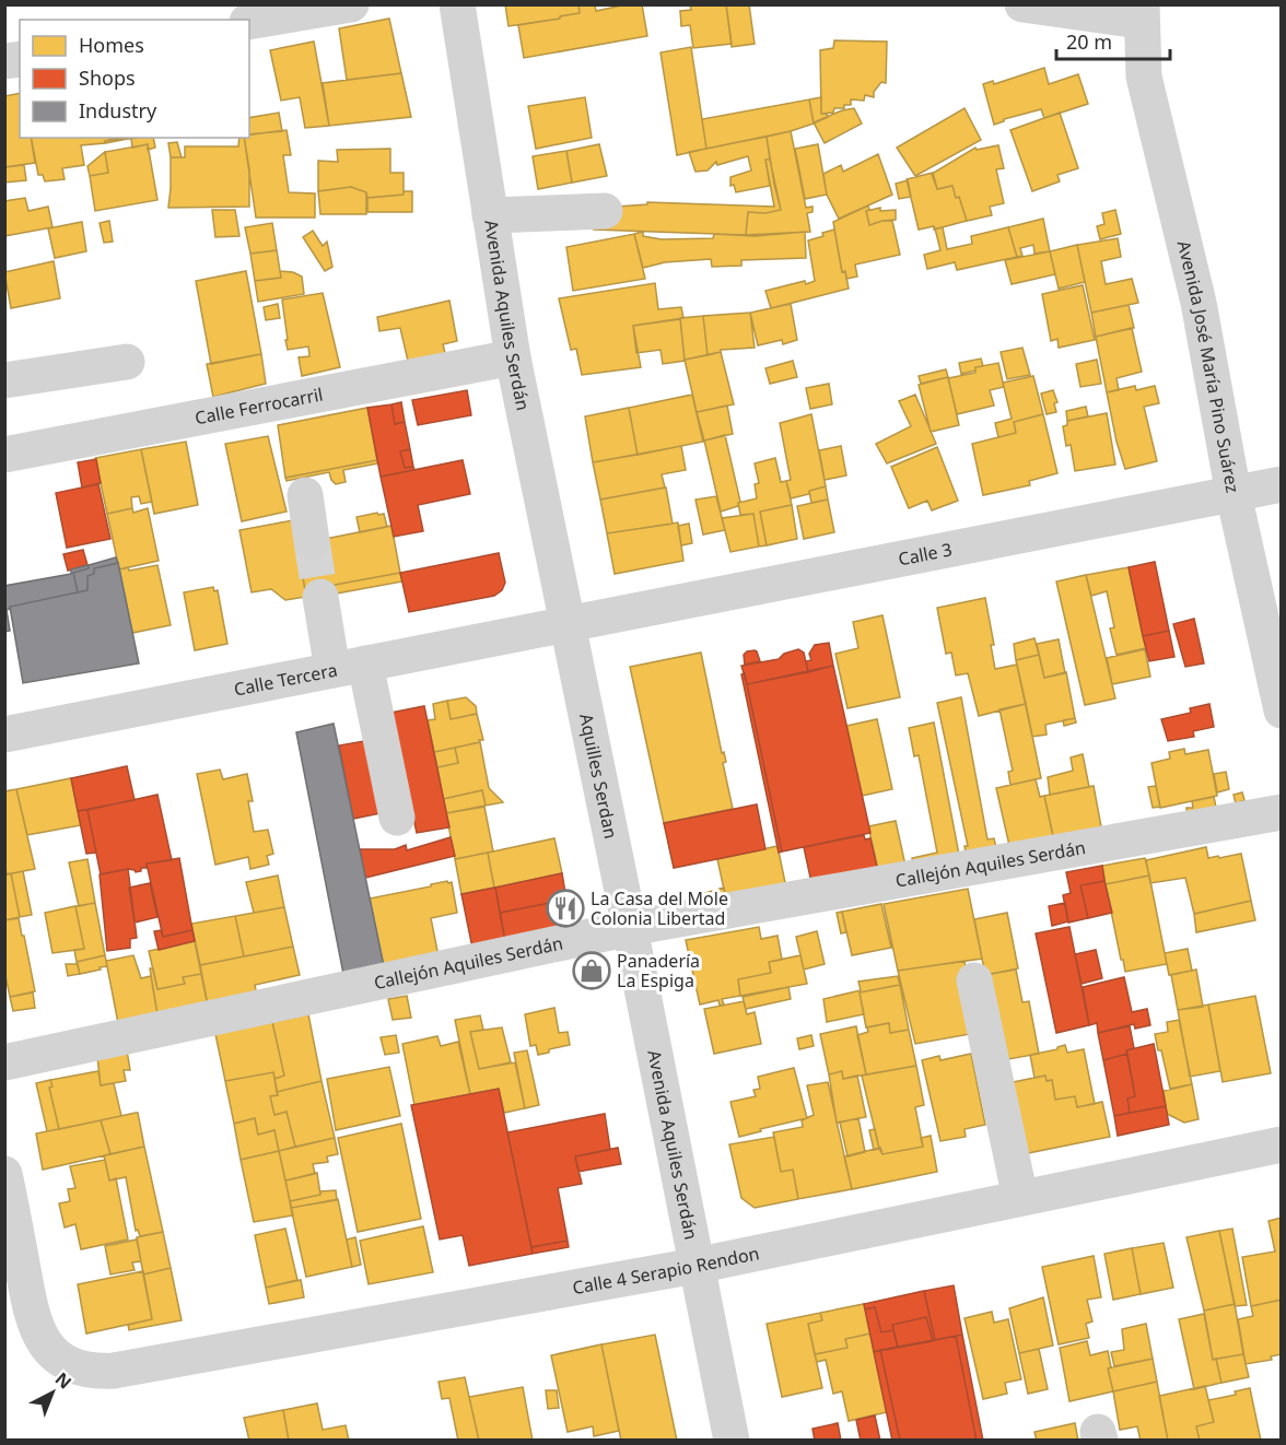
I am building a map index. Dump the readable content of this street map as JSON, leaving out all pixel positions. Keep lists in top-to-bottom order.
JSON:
{
  "streets": {
    "street": [
      "Avenida Aquiles Serdán",
      "Avenida José María Pino Suárez",
      "Calle Ferrocarril",
      "Calle 3",
      "Calle Tercera",
      "Aquilles Serdan",
      "Callejón Aquiles Serdán",
      "Calle 4 Serapio Rendon"
    ]
  },
  "crossings": [
    ["Avenida Aquiles Serdán", "Calle Ferrocarril"],
    ["Avenida Aquiles Serdán", "Calle 3"],
    ["Avenida Aquiles Serdán", "Calle Tercera"],
    ["Avenida Aquiles Serdán", "Aquilles Serdan"],
    ["Avenida Aquiles Serdán", "Callejón Aquiles Serdán"],
    ["Avenida Aquiles Serdán", "Calle 4 Serapio Rendon"],
    ["Avenida José María Pino Suárez", "Calle 3"],
    ["Calle 3", "Calle Tercera"],
    ["Calle 3", "Aquilles Serdan"],
    ["Calle Tercera", "Aquilles Serdan"],
    ["Aquilles Serdan", "Callejón Aquiles Serdán"]
  ],
  "places": {
    "restaurant": ["La Casa del Mole Colonia Libertad"],
    "shop": ["Panadería La Espiga"]
  },
  "legend": ["Homes", "Shops", "Industry"],
  "scale_bar": "20 m",
  "north": "top right"
}
